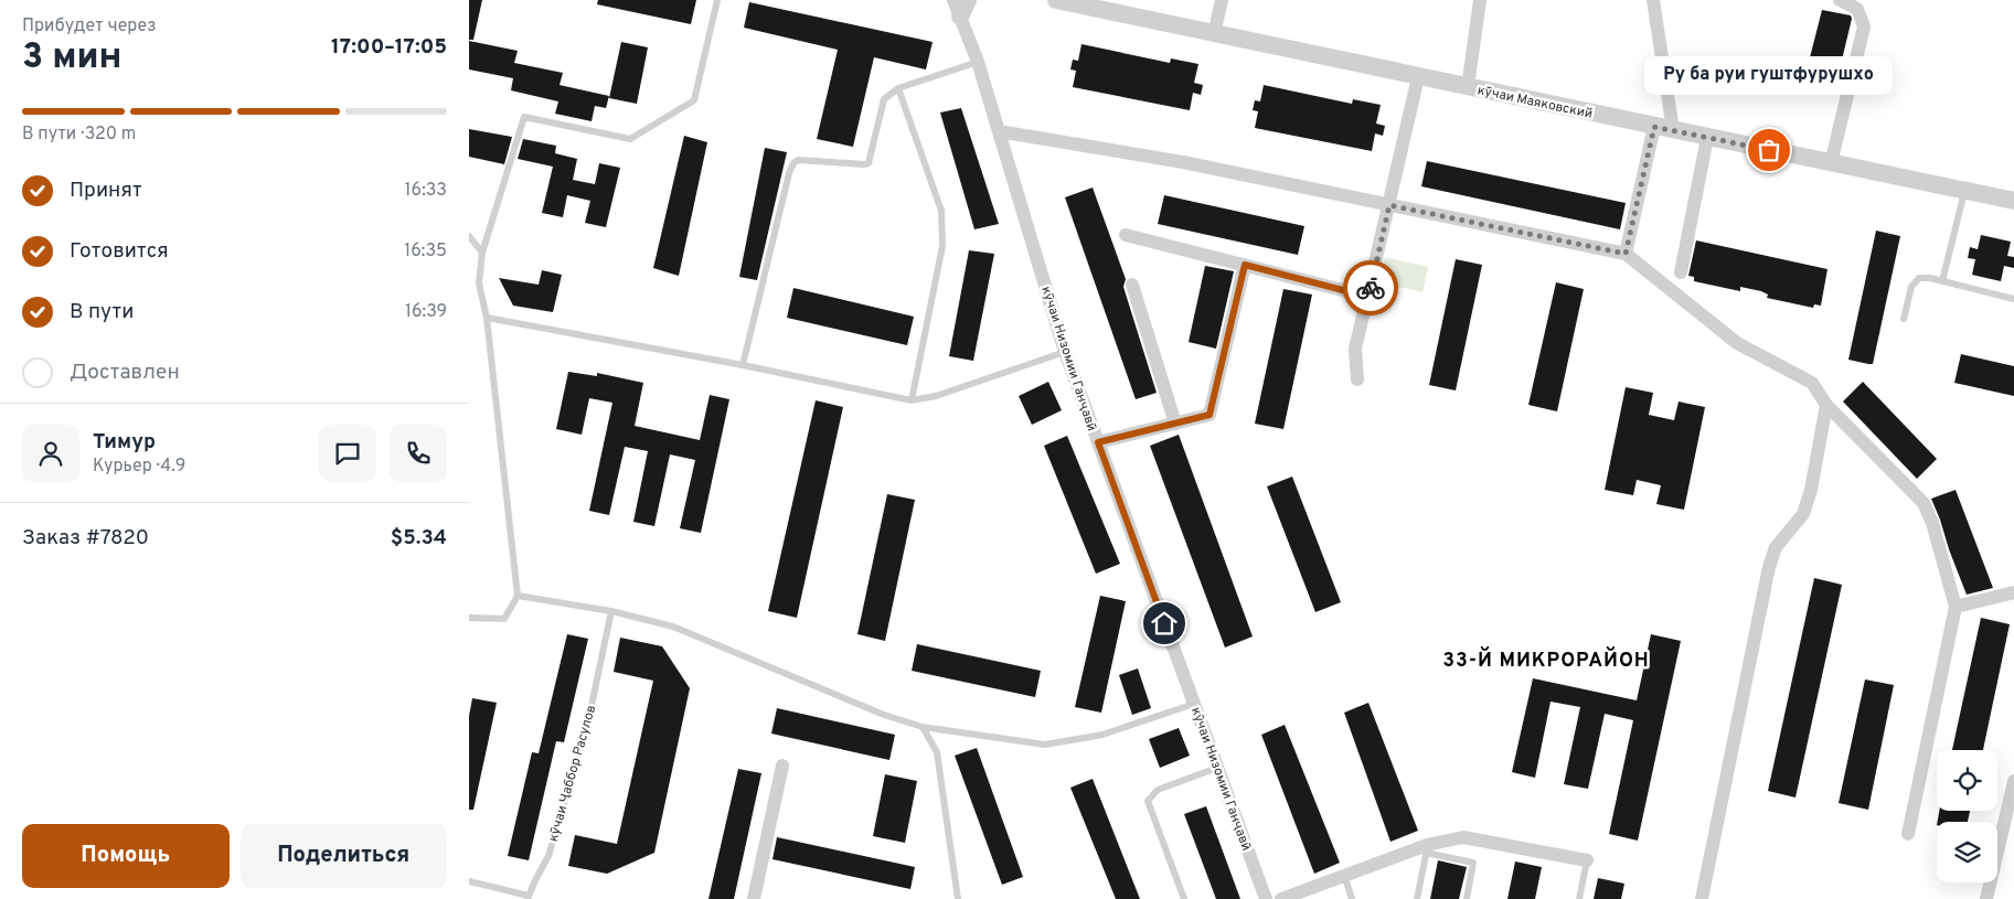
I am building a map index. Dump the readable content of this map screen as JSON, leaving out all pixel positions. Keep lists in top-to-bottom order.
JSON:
{
  "streets": {
    "street": ["кӯчаи Маяковский", "кӯчаи Низомии Ганҷавӣ"],
    "lane": ["кӯчаи Ҷаббор Расулов"]
  },
  "districts": ["33-Й МИКРОРАЙОН"],
  "places": ["Ру ба руи гуштфурушхо"],
  "page": {
    "heading": ["3 мин", "Прибудет через", "17:00–17:05"],
    "panel": [
      "Тимур",
      "Курьер · 4.9",
      "Заказ #7820",
      "$5.34"
    ],
    "bubble": "Ру ба руи гуштфурушхо",
    "bar": "В пути · 320 m",
    "list": [
      ["Принят", "16:33"],
      ["Готовится", "16:35"],
      ["В пути", "16:39"],
      "Доставлен"
    ],
    "buttons": ["Помощь", "Поделиться"]
  }
}
